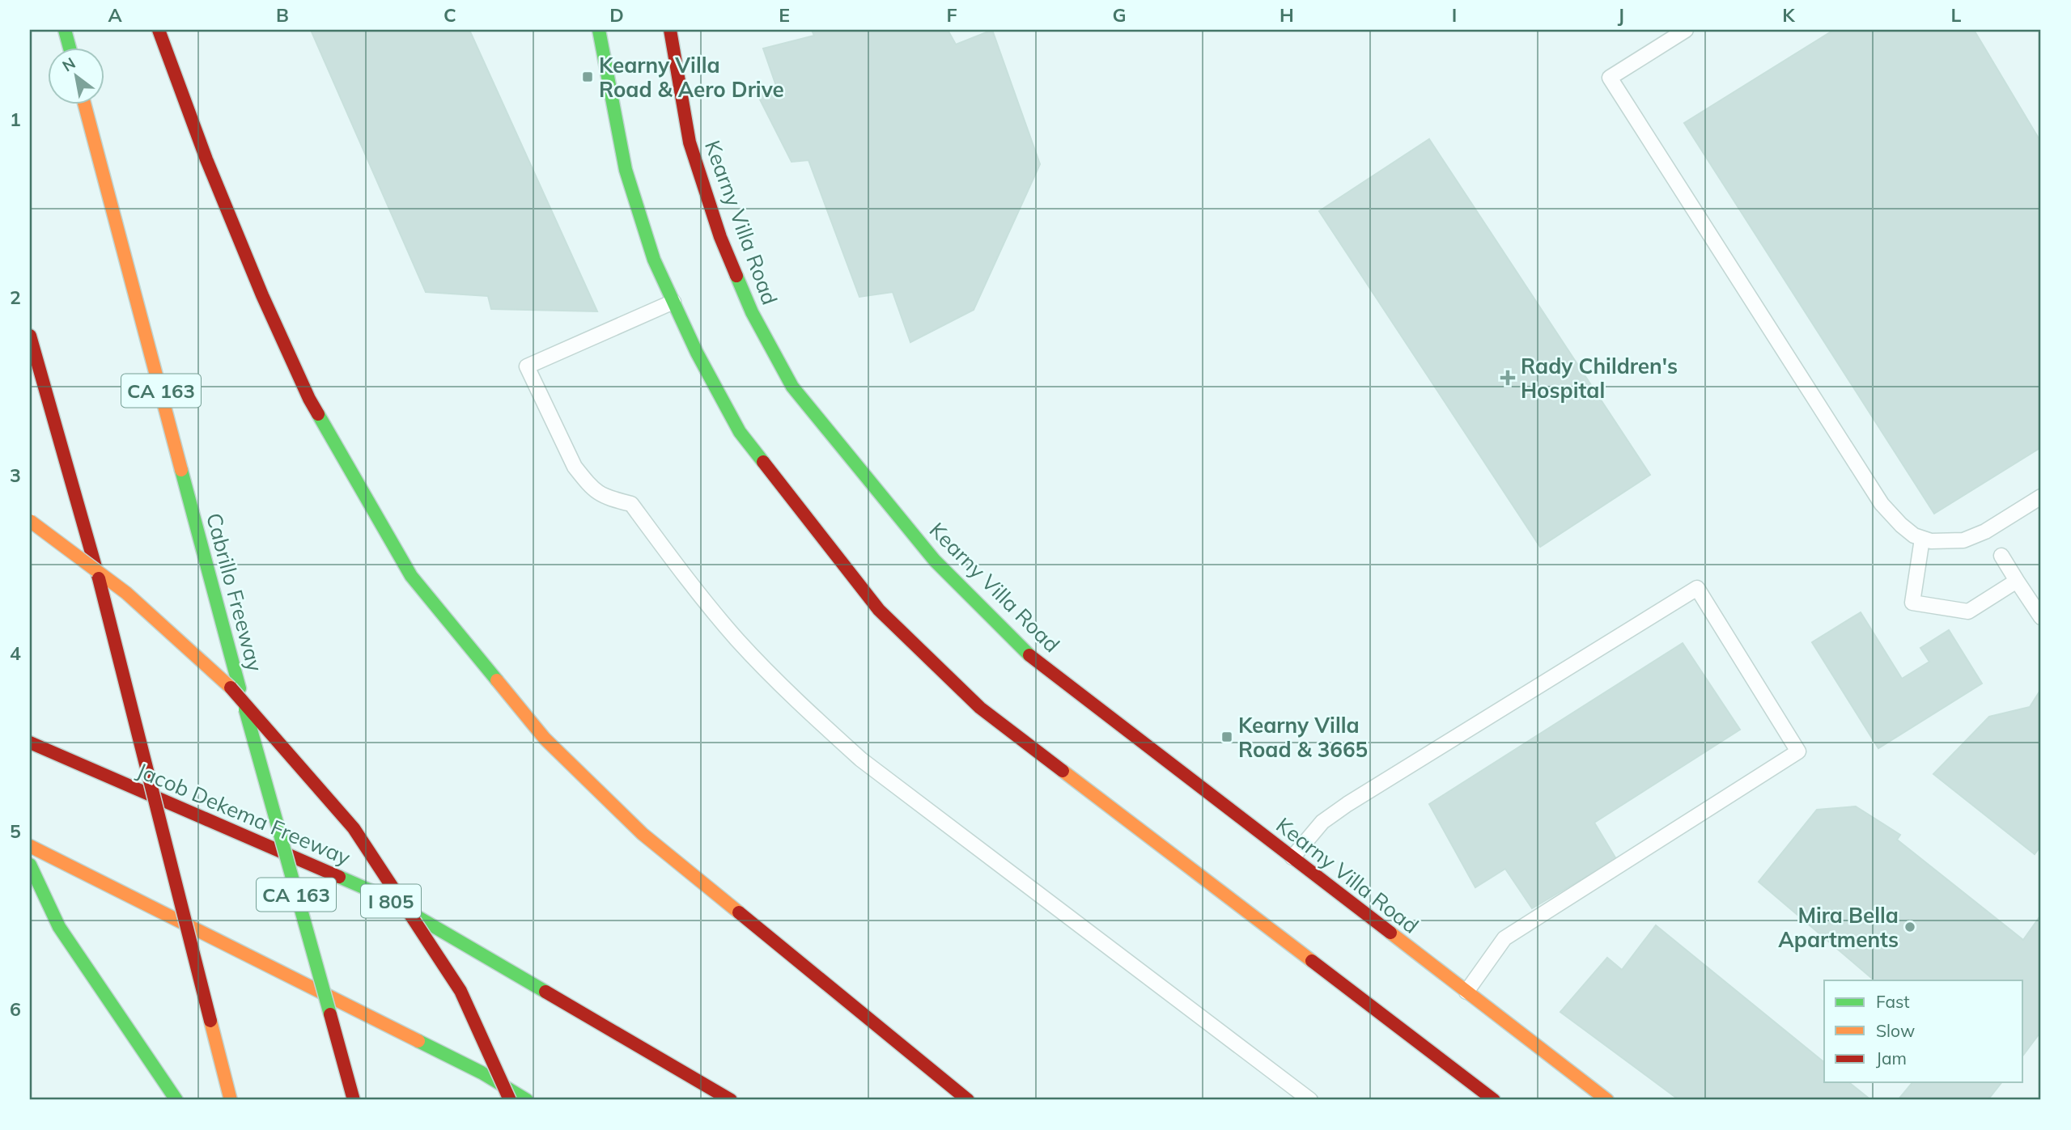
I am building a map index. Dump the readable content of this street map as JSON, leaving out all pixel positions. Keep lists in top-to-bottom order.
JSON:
{
  "streets": {
    "main road": [
      "Kearny Villa Road",
      "CA 163",
      "Cabrillo Freeway",
      "Jacob Dekema Freeway",
      "I 805"
    ]
  },
  "places": {
    "transit": ["Kearny Villa Road & Aero Drive", "Kearny Villa Road & 3665"],
    "health": ["Rady Children's Hospital"],
    "other": ["Mira Bella Apartments"]
  },
  "legend": ["Fast", "Slow", "Jam"],
  "north": "top left",
  "grid": {
    "columns": [
      "A",
      "B",
      "C",
      "D",
      "E",
      "F",
      "G",
      "H",
      "I",
      "J",
      "K",
      "L"
    ],
    "rows": [
      "1",
      "2",
      "3",
      "4",
      "5",
      "6"
    ]
  }
}
